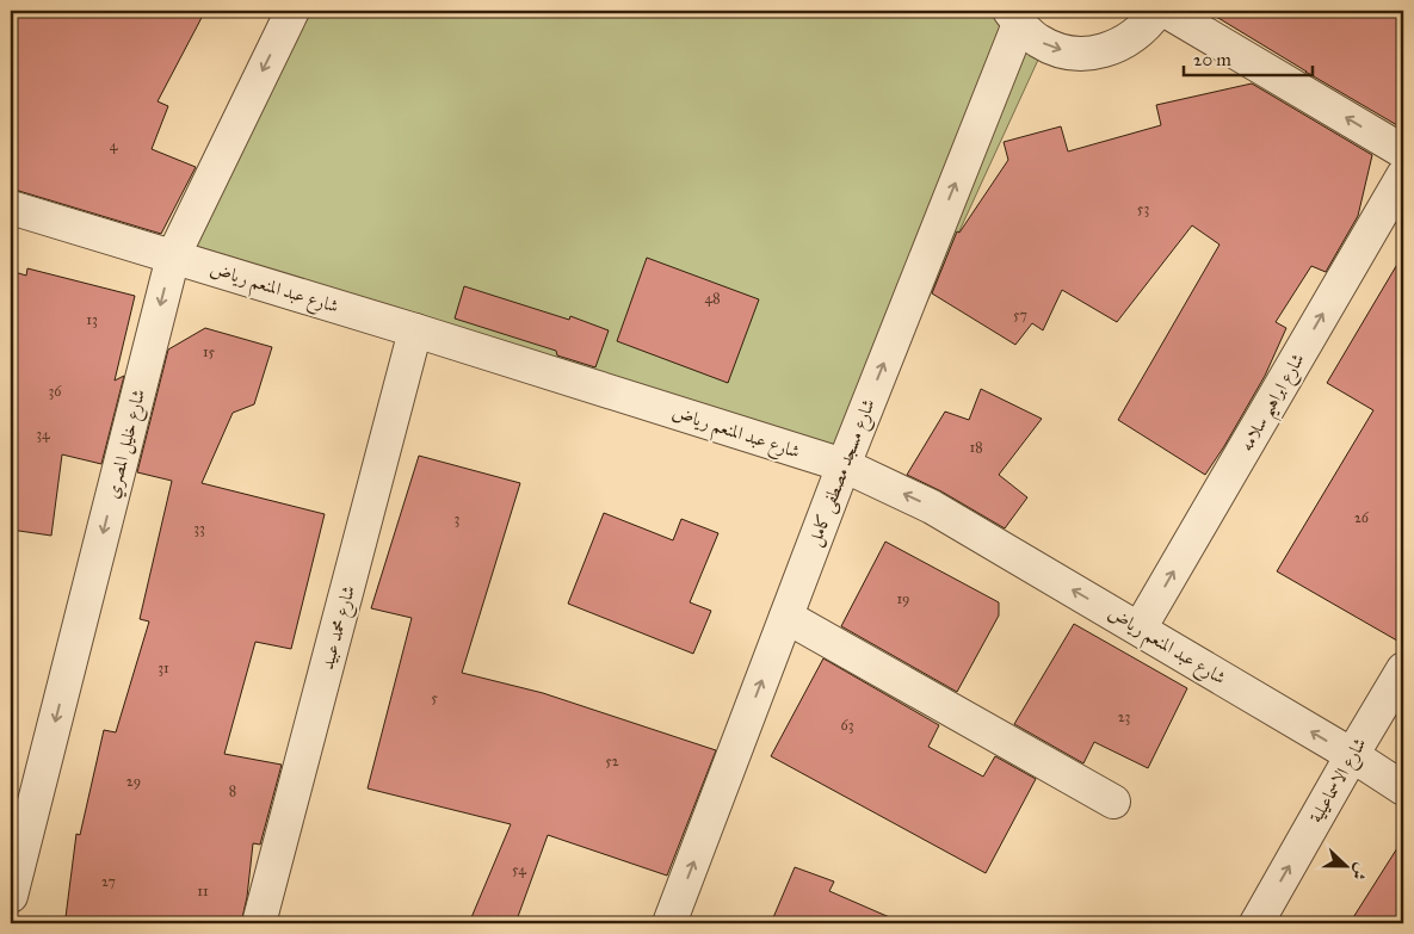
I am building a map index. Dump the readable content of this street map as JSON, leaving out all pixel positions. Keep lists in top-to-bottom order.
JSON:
{
  "streets": {
    "street": [
      "شارع عبد المنعم رياض",
      "شارع ابراهيم سلامه",
      "شارع خليل المصري",
      "شارع مسجد مصطفى كامل",
      "شارع محمد عبيد",
      "شارع الاسماعيلية"
    ]
  },
  "crossings": [
    ["شارع عبد المنعم رياض", "شارع ابراهيم سلامه"],
    ["شارع عبد المنعم رياض", "شارع خليل المصري"],
    ["شارع عبد المنعم رياض", "شارع مسجد مصطفى كامل"],
    ["شارع عبد المنعم رياض", "شارع محمد عبيد"],
    ["شارع عبد المنعم رياض", "شارع الاسماعيلية"]
  ],
  "one_way": [
    "شارع ابراهيم سلامه",
    "شارع خليل المصري",
    "شارع مسجد مصطفى كامل",
    "شارع الاسماعيلية"
  ],
  "house_numbers": [
    "4",
    "53",
    "48",
    "57",
    "13",
    "15",
    "36",
    "34",
    "18",
    "26",
    "3",
    "33",
    "19",
    "31",
    "5",
    "23",
    "63",
    "52",
    "29",
    "8",
    "54",
    "27",
    "11"
  ],
  "scale_bar": "20 m",
  "north": "right"
}
